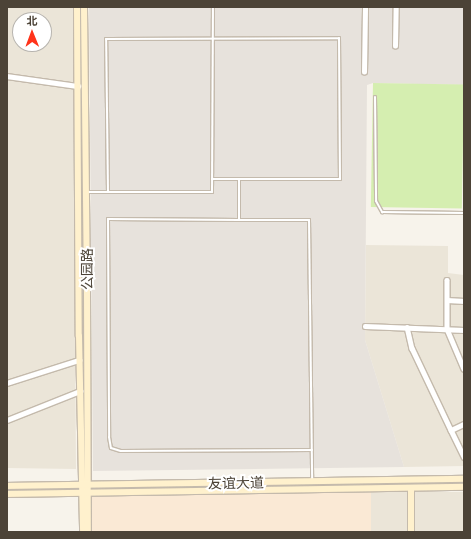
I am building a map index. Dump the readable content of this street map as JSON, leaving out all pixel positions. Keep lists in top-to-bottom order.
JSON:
{
  "streets": {
    "street": ["公园路", "友谊大道"]
  },
  "crossings": [
    ["公园路", "友谊大道"]
  ],
  "north": "top"
}
